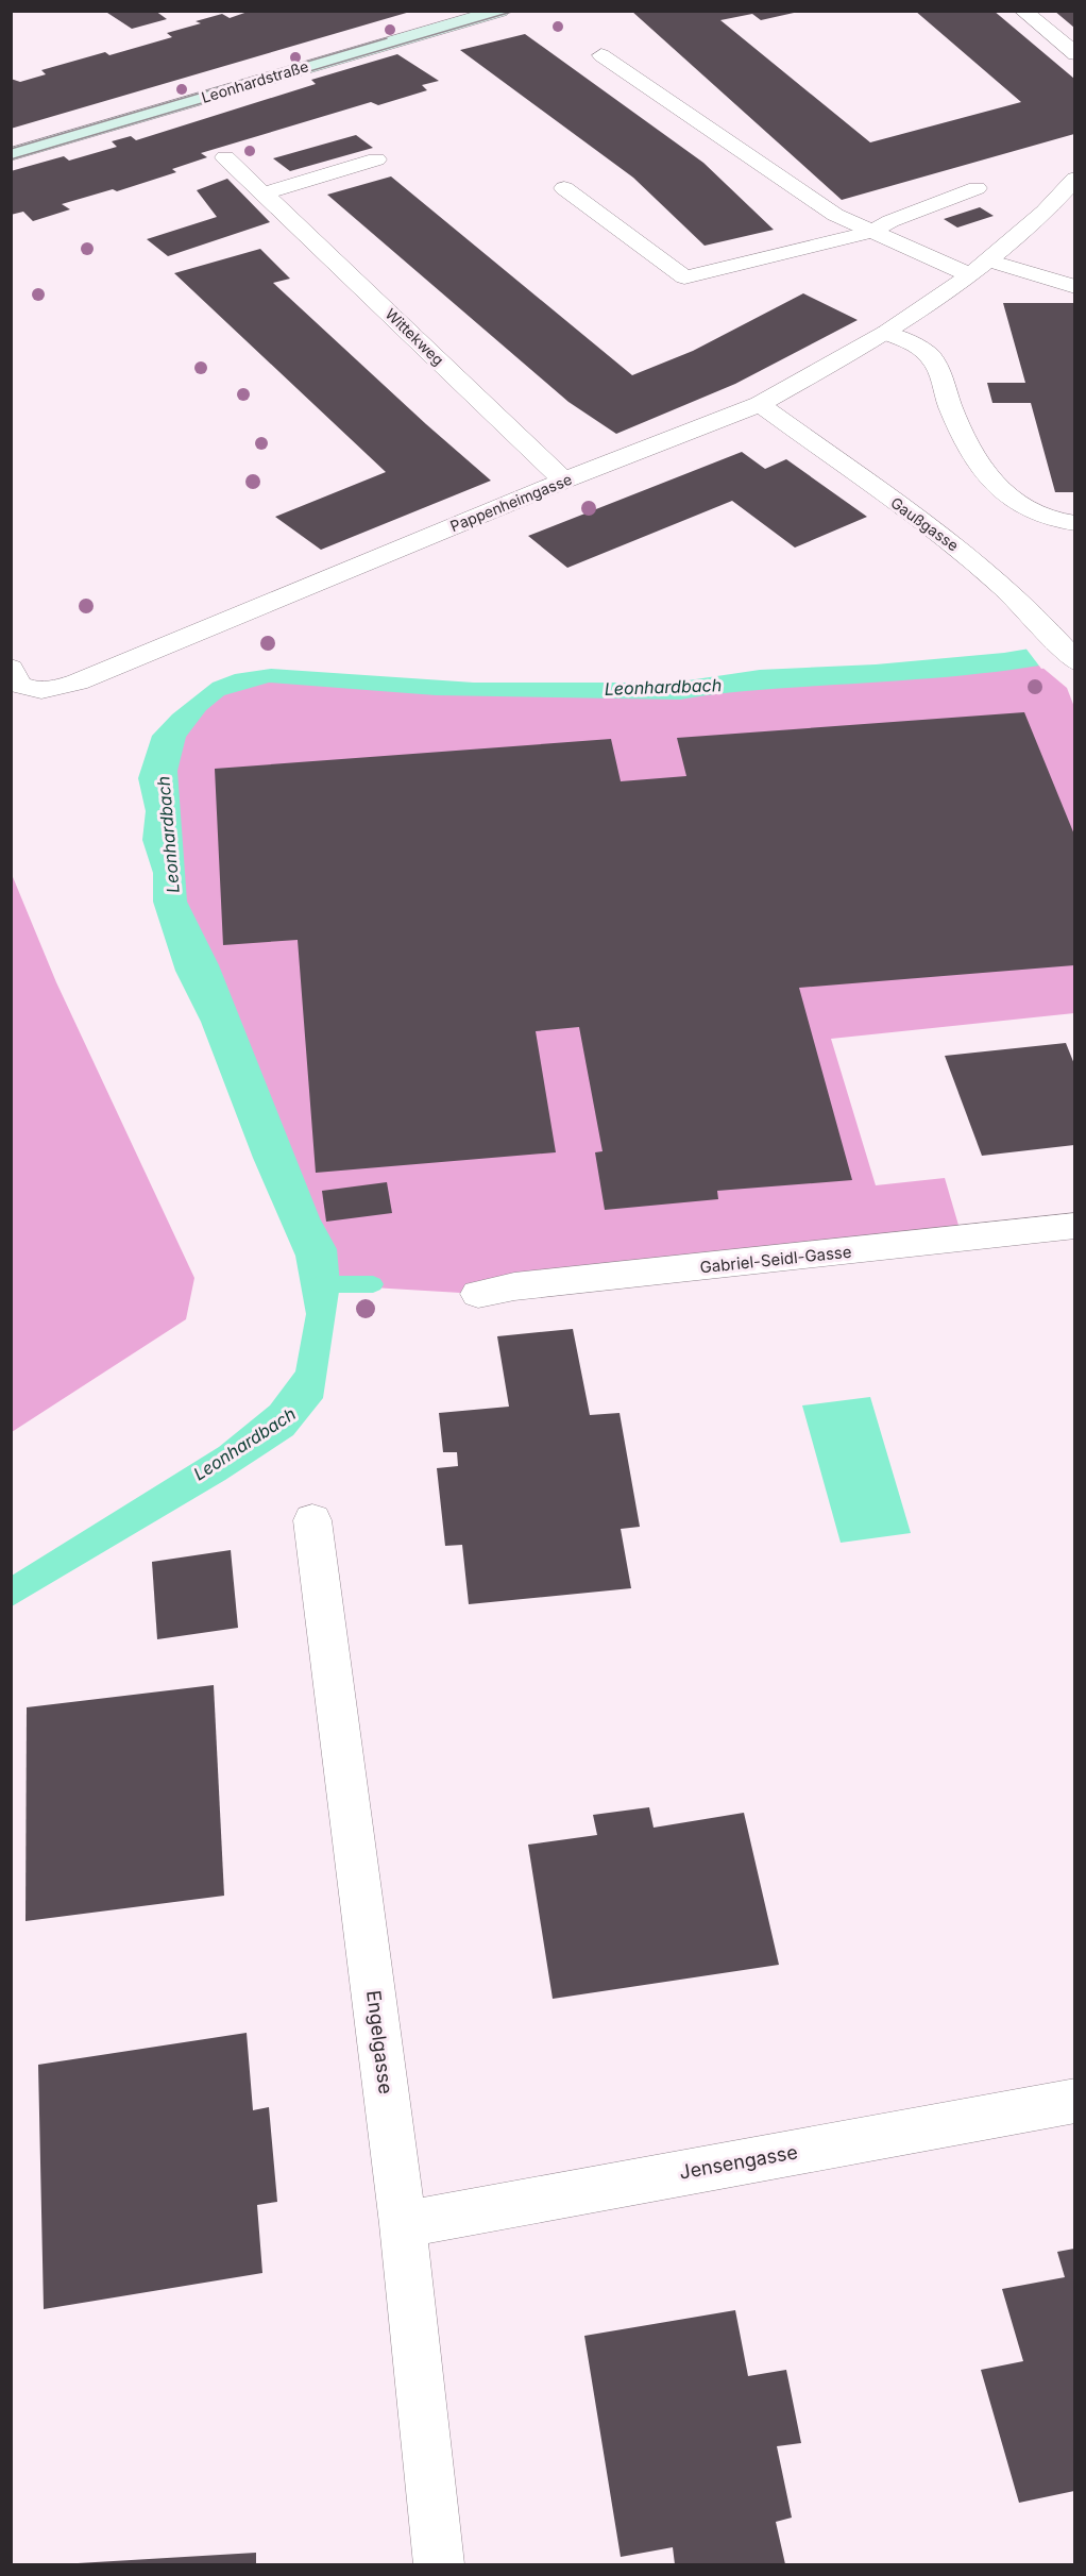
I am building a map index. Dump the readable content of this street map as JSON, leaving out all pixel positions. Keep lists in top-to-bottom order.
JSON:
{
  "streets": {
    "main road": ["Leonhardstraße"],
    "street": [
      "Wittekweg",
      "Pappenheimgasse",
      "Gaußgasse",
      "Gabriel-Seidl-Gasse",
      "Engelgasse",
      "Jensengasse"
    ]
  },
  "crossings": [
    ["Wittekweg", "Pappenheimgasse"],
    ["Pappenheimgasse", "Gaußgasse"],
    ["Engelgasse", "Jensengasse"]
  ],
  "water": ["Leonhardbach"]
}
